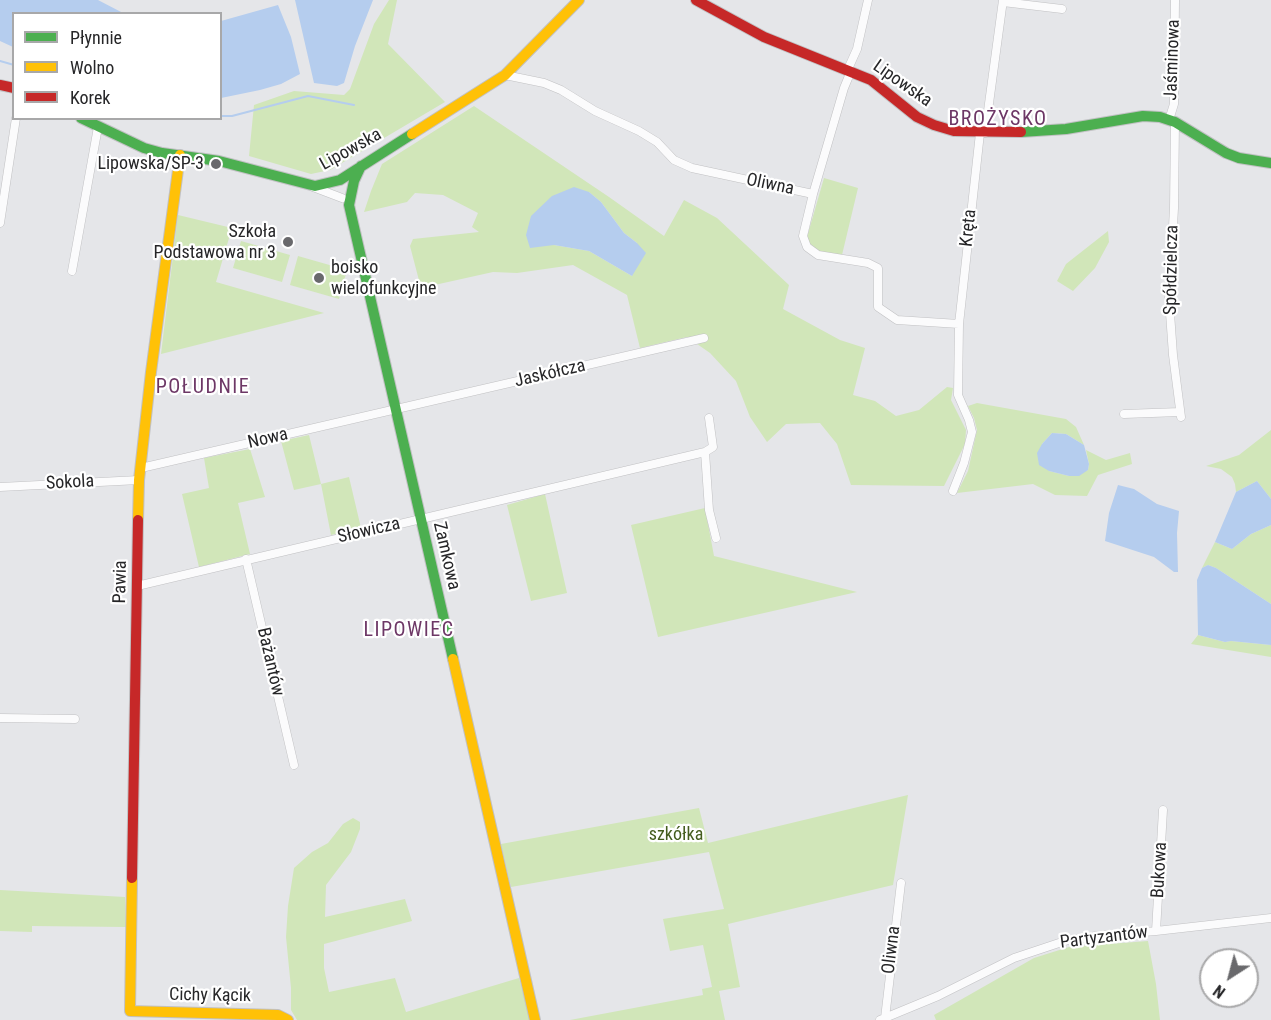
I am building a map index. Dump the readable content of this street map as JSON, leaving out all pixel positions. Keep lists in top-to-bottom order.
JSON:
{
  "streets": {
    "street": [
      "Jaśminowa",
      "Lipowska",
      "Oliwna",
      "Kręta",
      "Spółdzielcza",
      "Jaskółcza",
      "Nowa",
      "Sokola",
      "Słowicza",
      "Zamkowa",
      "Pawia",
      "Bażantów",
      "Bukowa",
      "Partyzantów",
      "Cichy Kącik"
    ]
  },
  "crossings": [
    ["Jaśminowa", "Lipowska"],
    ["Jaśminowa", "Spółdzielcza"],
    ["Lipowska", "Oliwna"],
    ["Lipowska", "Kręta"],
    ["Lipowska", "Spółdzielcza"],
    ["Lipowska", "Zamkowa"],
    ["Lipowska", "Pawia"],
    ["Oliwna", "Kręta"],
    ["Oliwna", "Partyzantów"],
    ["Jaskółcza", "Nowa"],
    ["Jaskółcza", "Zamkowa"],
    ["Nowa", "Sokola"],
    ["Nowa", "Zamkowa"],
    ["Nowa", "Pawia"],
    ["Sokola", "Pawia"],
    ["Słowicza", "Zamkowa"],
    ["Słowicza", "Pawia"],
    ["Słowicza", "Bażantów"],
    ["Pawia", "Cichy Kącik"],
    ["Bukowa", "Partyzantów"]
  ],
  "districts": ["BROŻYSKO", "POŁUDNIE", "LIPOWIEC"],
  "parks": ["szkółka"],
  "places": ["Lipowska/SP-3", "Szkoła Podstawowa nr 3", "boisko wielofunkcyjne"],
  "legend": ["Płynnie", "Wolno", "Korek"],
  "north": "bottom left"
}
